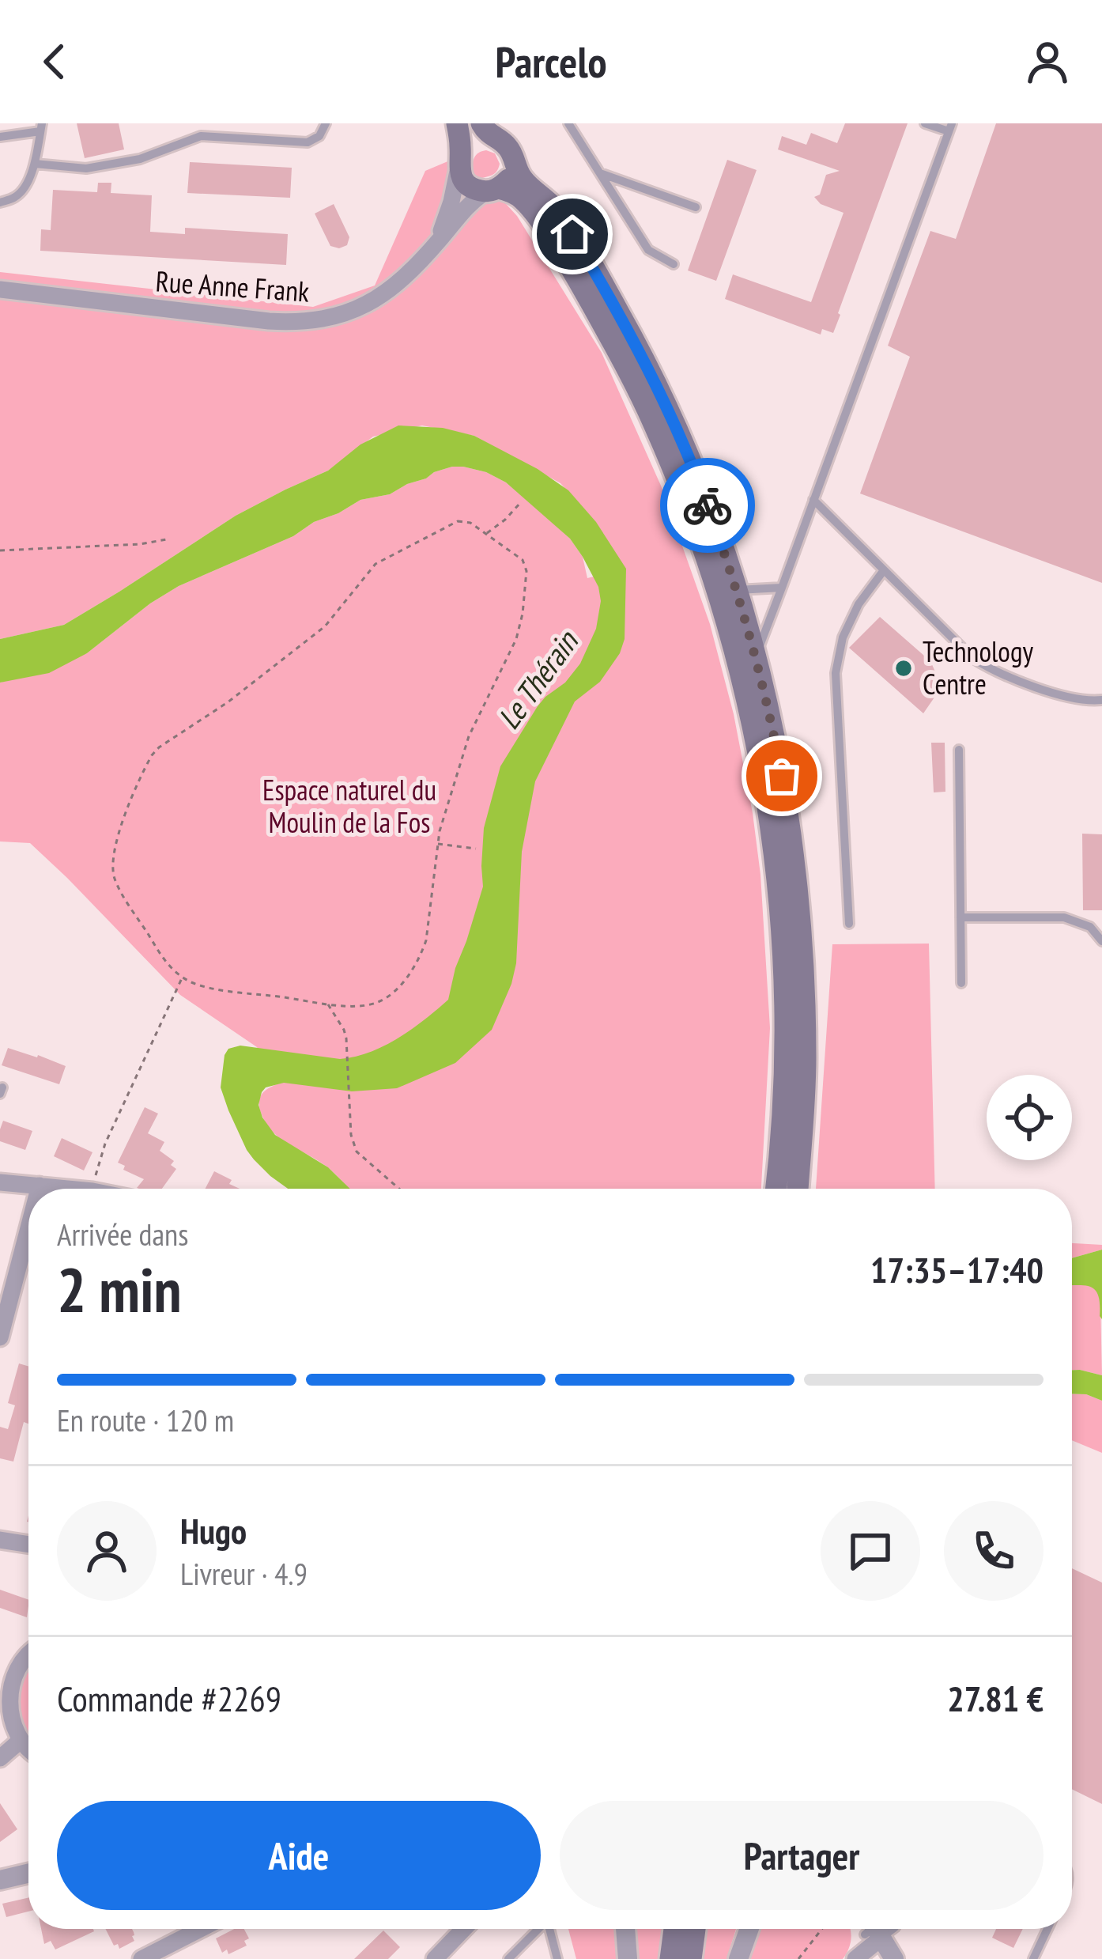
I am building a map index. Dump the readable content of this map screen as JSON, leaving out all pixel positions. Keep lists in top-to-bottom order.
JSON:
{
  "streets": {
    "street": ["Rue Anne Frank"]
  },
  "water": ["Le Thérain"],
  "parks": ["Espace naturel du Moulin de la Fos"],
  "places": ["Technology Centre"],
  "page": {
    "header": "Parcelo",
    "heading": ["2 min", "Arrivée dans", "17:35–17:40"],
    "panel": [
      "Hugo",
      "Livreur · 4.9",
      "Commande #2269",
      "27.81 €"
    ],
    "bar": "En route · 120 m",
    "buttons": ["Aide", "Partager"]
  }
}
